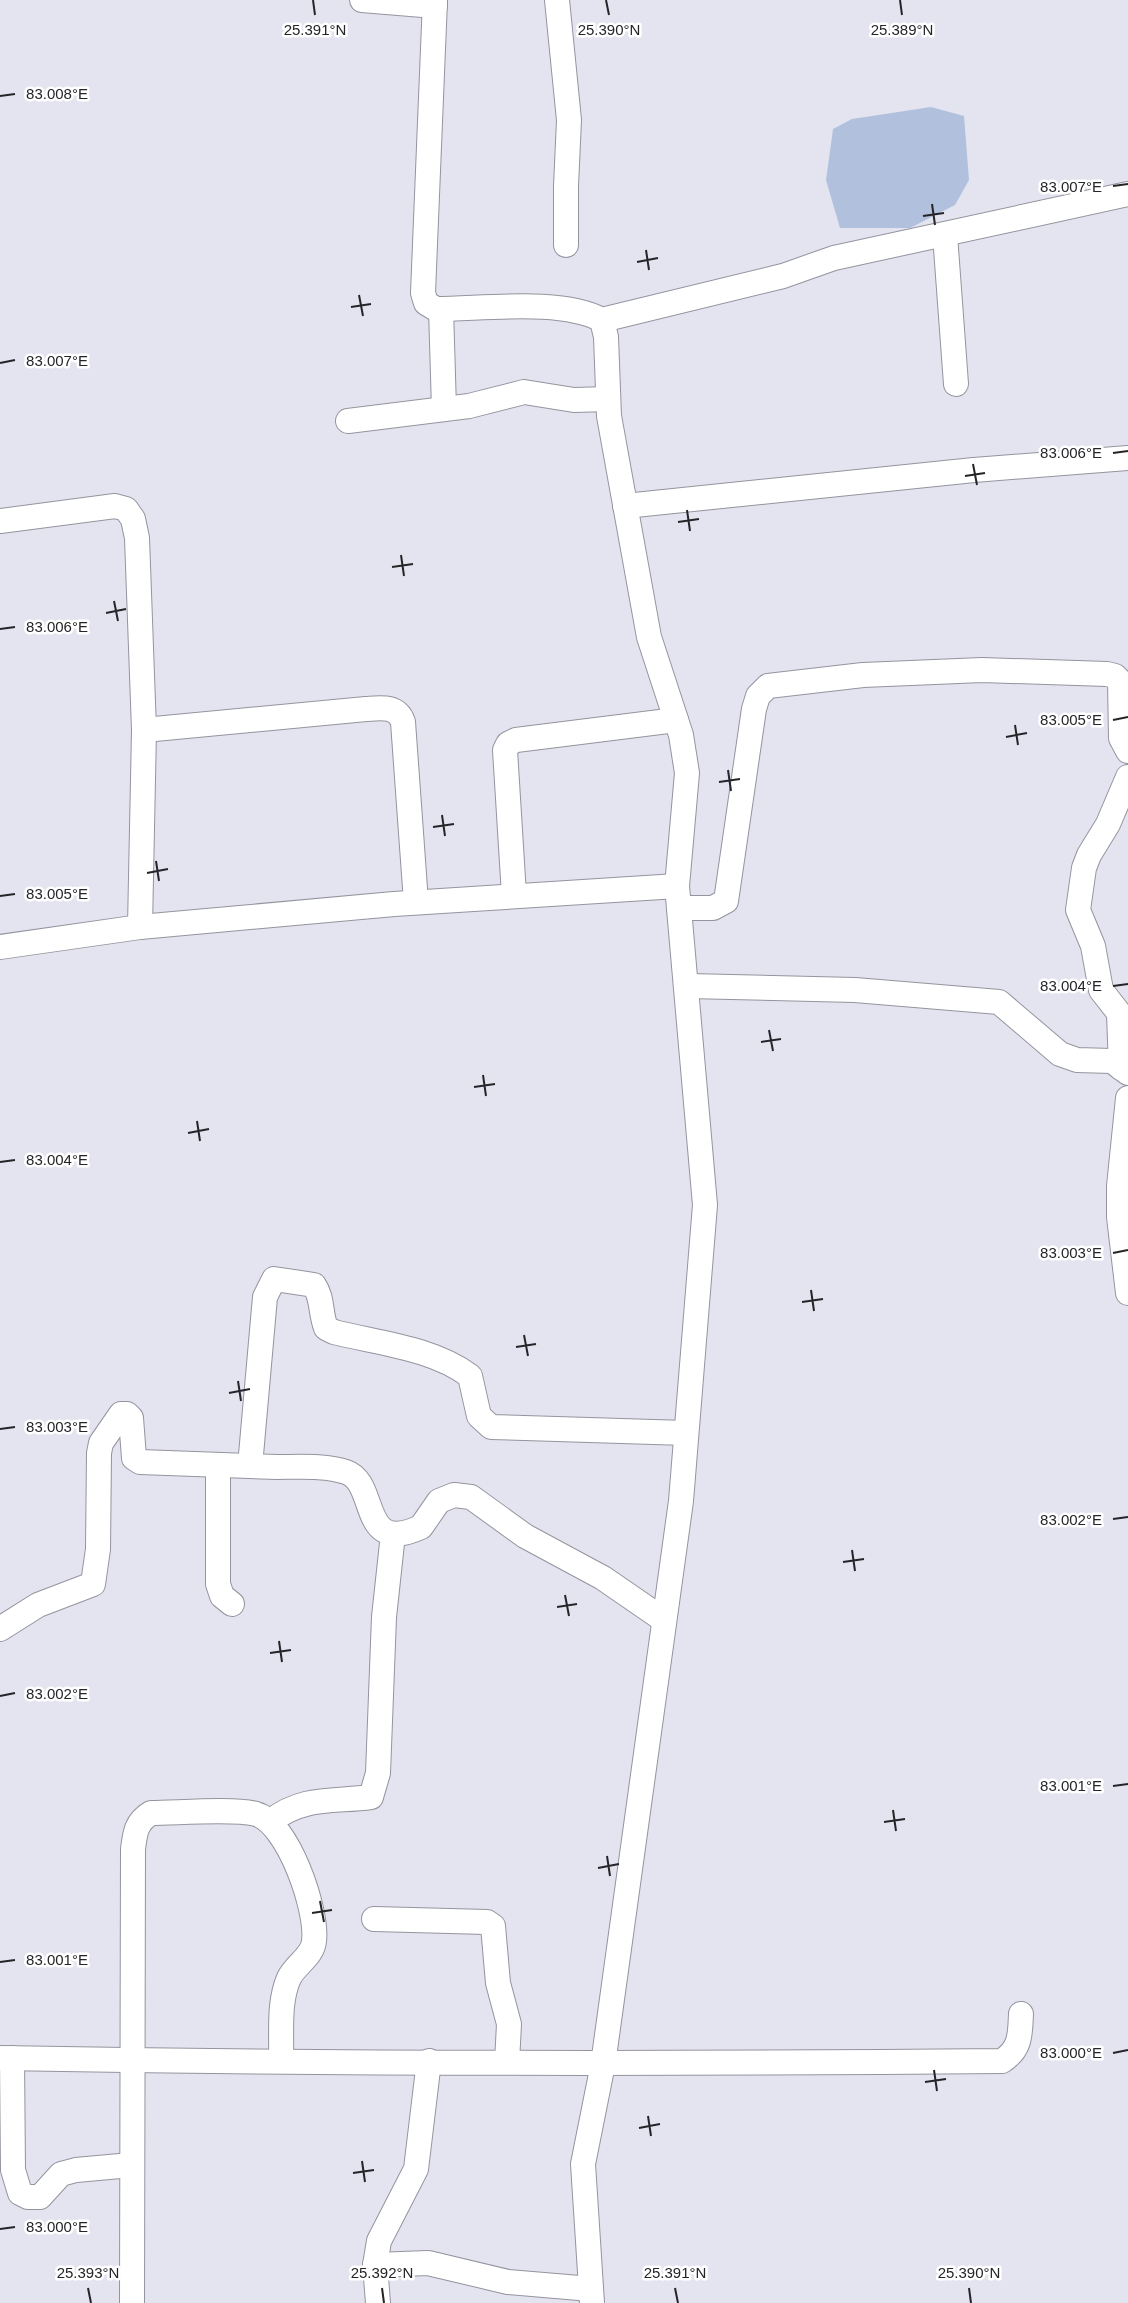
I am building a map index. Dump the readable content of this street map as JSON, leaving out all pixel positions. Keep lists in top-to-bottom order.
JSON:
{
  "coordinates": [
    "25.389°N",
    "25.391°N",
    "25.390°N",
    "83.008°E",
    "83.007°E",
    "83.006°E",
    "83.005°E",
    "83.004°E",
    "83.003°E",
    "83.002°E",
    "83.001°E",
    "83.000°E",
    "25.393°N",
    "25.392°N"
  ]
}
